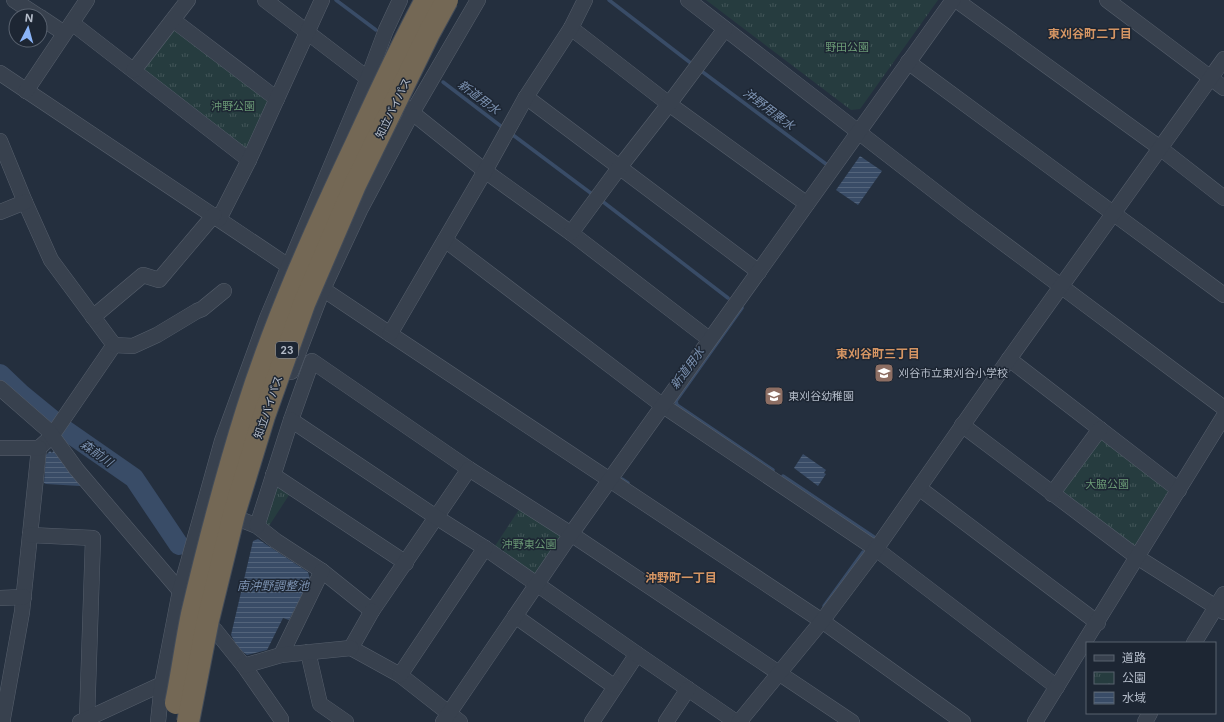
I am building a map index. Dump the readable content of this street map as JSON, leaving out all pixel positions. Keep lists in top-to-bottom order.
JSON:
{
  "streets": {
    "highway": ["知立バイパス", "23"]
  },
  "districts": ["東刈谷町二丁目", "東刈谷町三丁目", "沖野町一丁目"],
  "water": [
    "新道用水",
    "沖野用悪水",
    "森前川",
    "南沖野調整池"
  ],
  "parks": [
    "野田公園",
    "沖野公園",
    "大脇公園",
    "沖野東公園"
  ],
  "places": {
    "school or university": ["刈谷市立東刈谷小学校", "東刈谷幼稚園"]
  },
  "legend": ["道路", "公園", "水域"],
  "north": "top"
}
